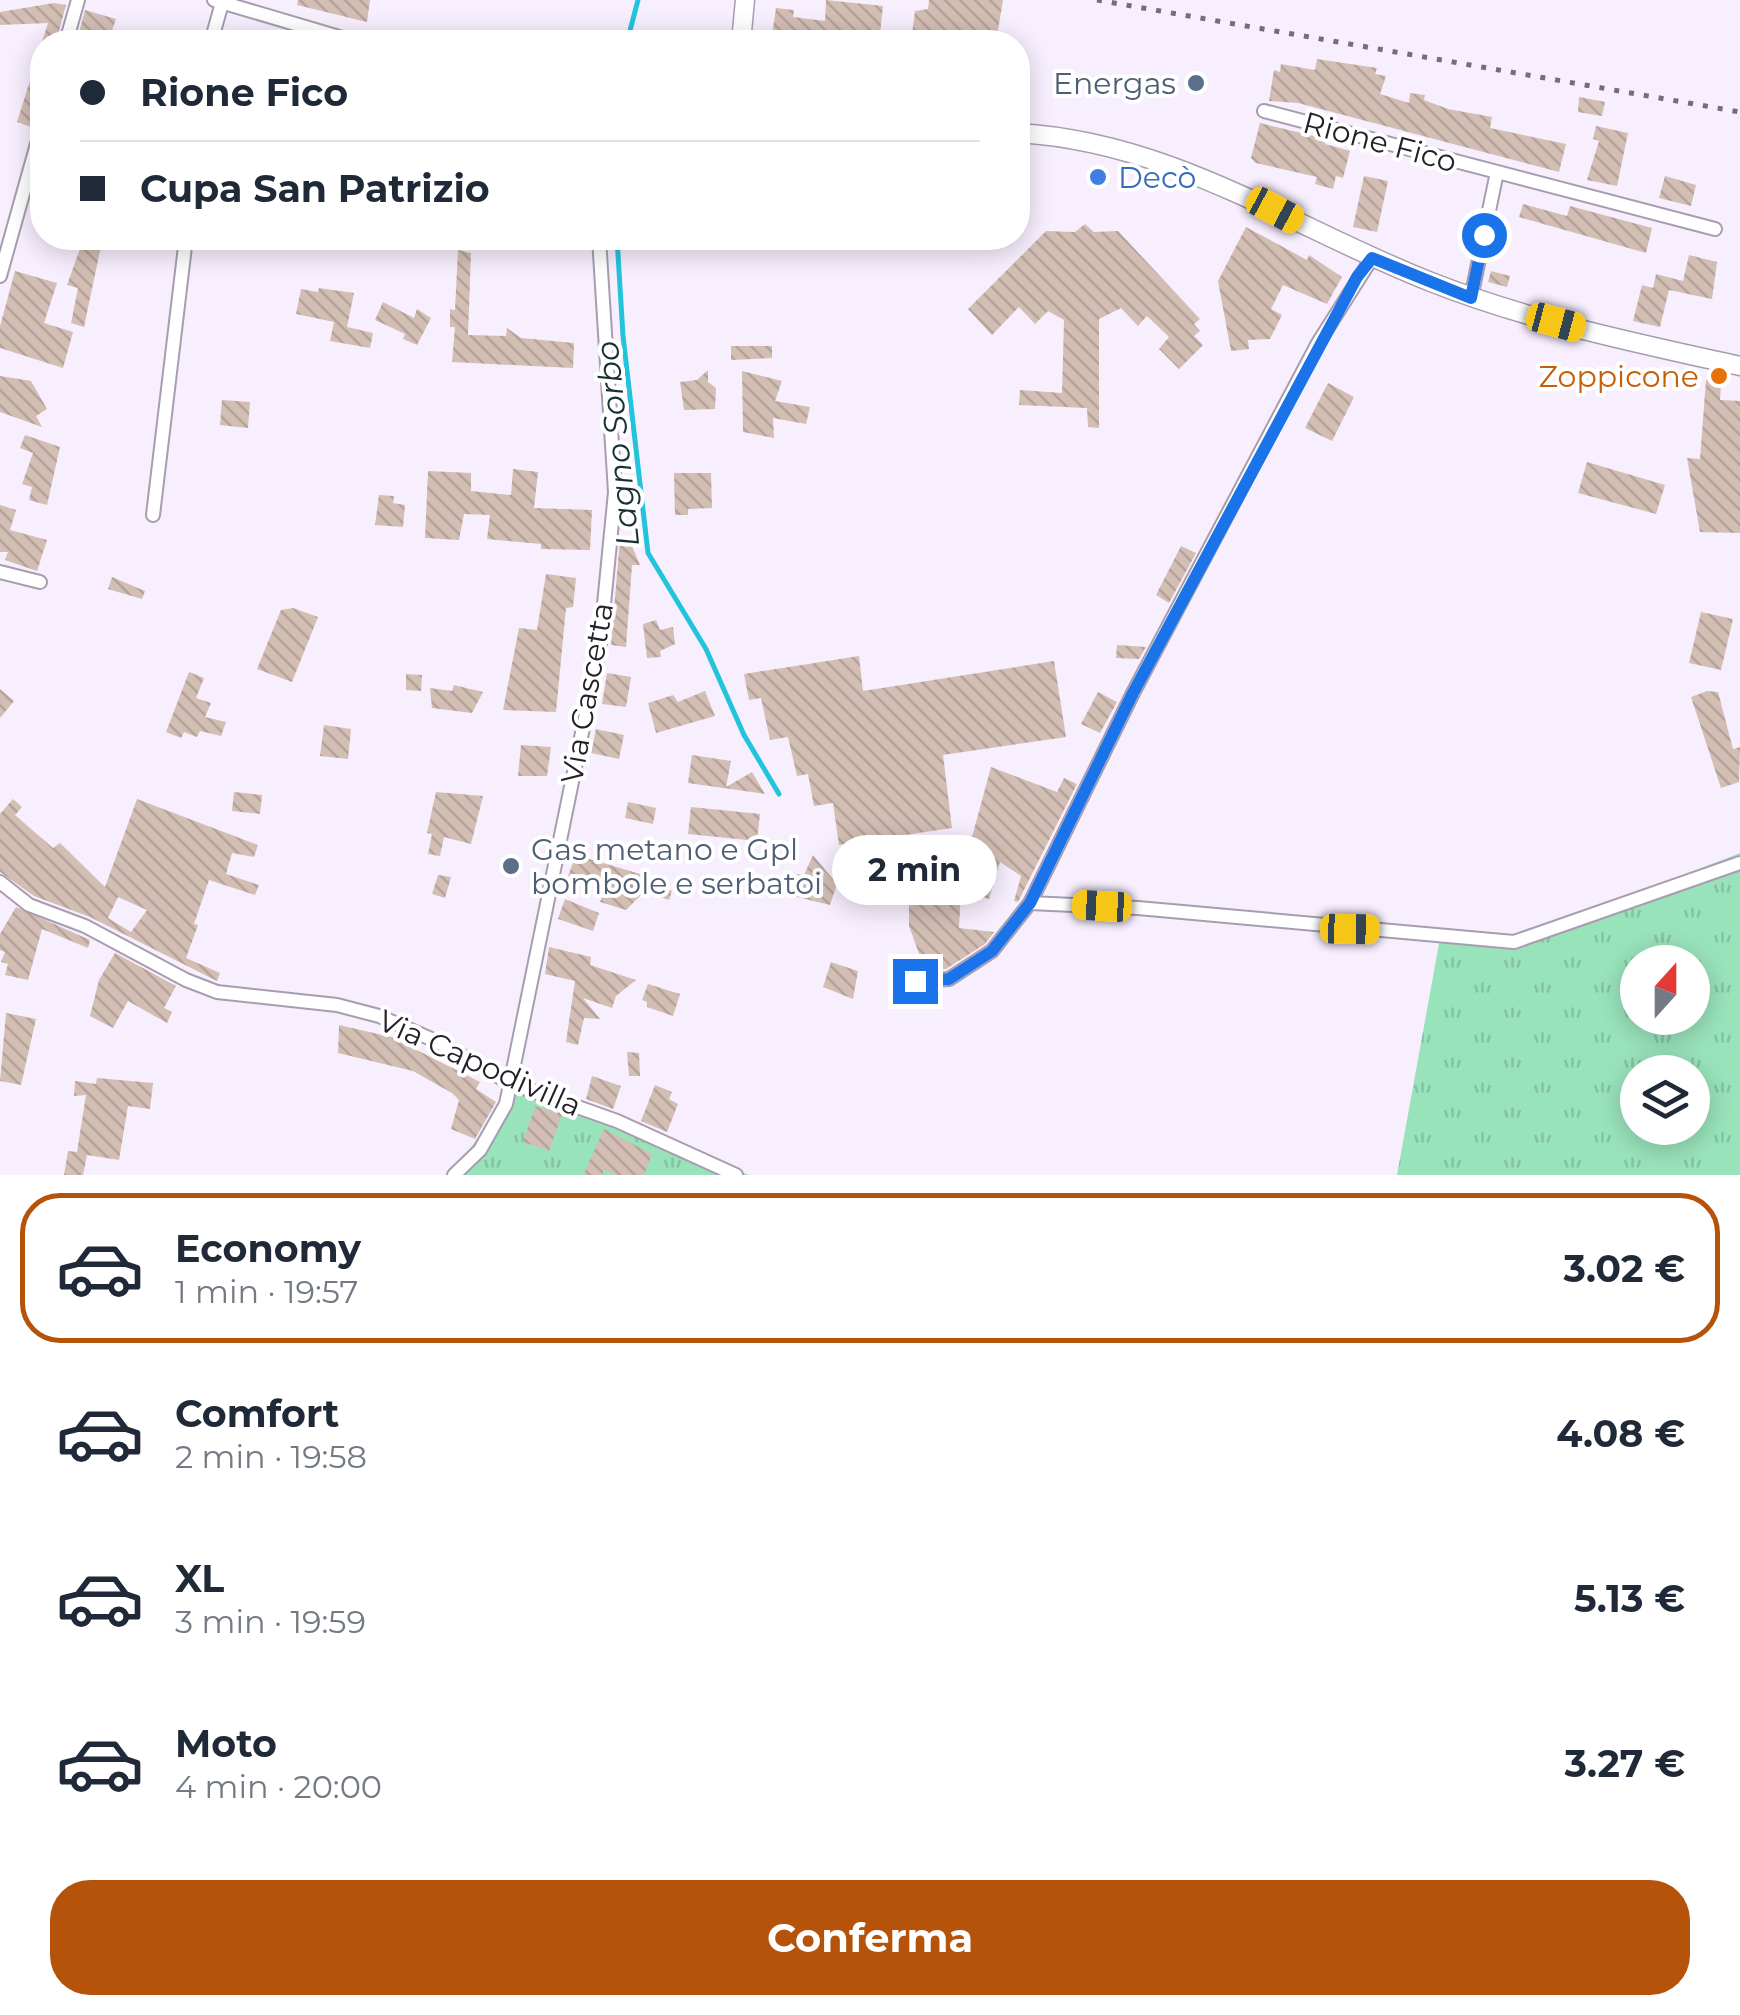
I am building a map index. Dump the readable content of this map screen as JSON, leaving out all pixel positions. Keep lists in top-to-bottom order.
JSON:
{
  "streets": {
    "street": ["Rione Fico", "Via Cascetta", "Via Capodivilla"]
  },
  "crossings": [
    ["Via Cascetta", "Via Capodivilla"]
  ],
  "water": ["Lagno Sorbo"],
  "places": [
    "Energas",
    "Decò",
    "Zoppicone",
    "Gas metano e Gpl bombole e serbatoi"
  ],
  "north": "top",
  "page": {
    "banner": ["Rione Fico", "Cupa San Patrizio"],
    "bubble": "2 min",
    "list": [
      {
        "name": "Economy",
        "note": "1 min · 19:57",
        "value": "3.02 €"
      },
      {
        "name": "Comfort",
        "note": "2 min · 19:58",
        "value": "4.08 €"
      },
      {
        "name": "XL",
        "note": "3 min · 19:59",
        "value": "5.13 €"
      },
      {
        "name": "Moto",
        "note": "4 min · 20:00",
        "value": "3.27 €"
      }
    ],
    "buttons": "Conferma"
  }
}
